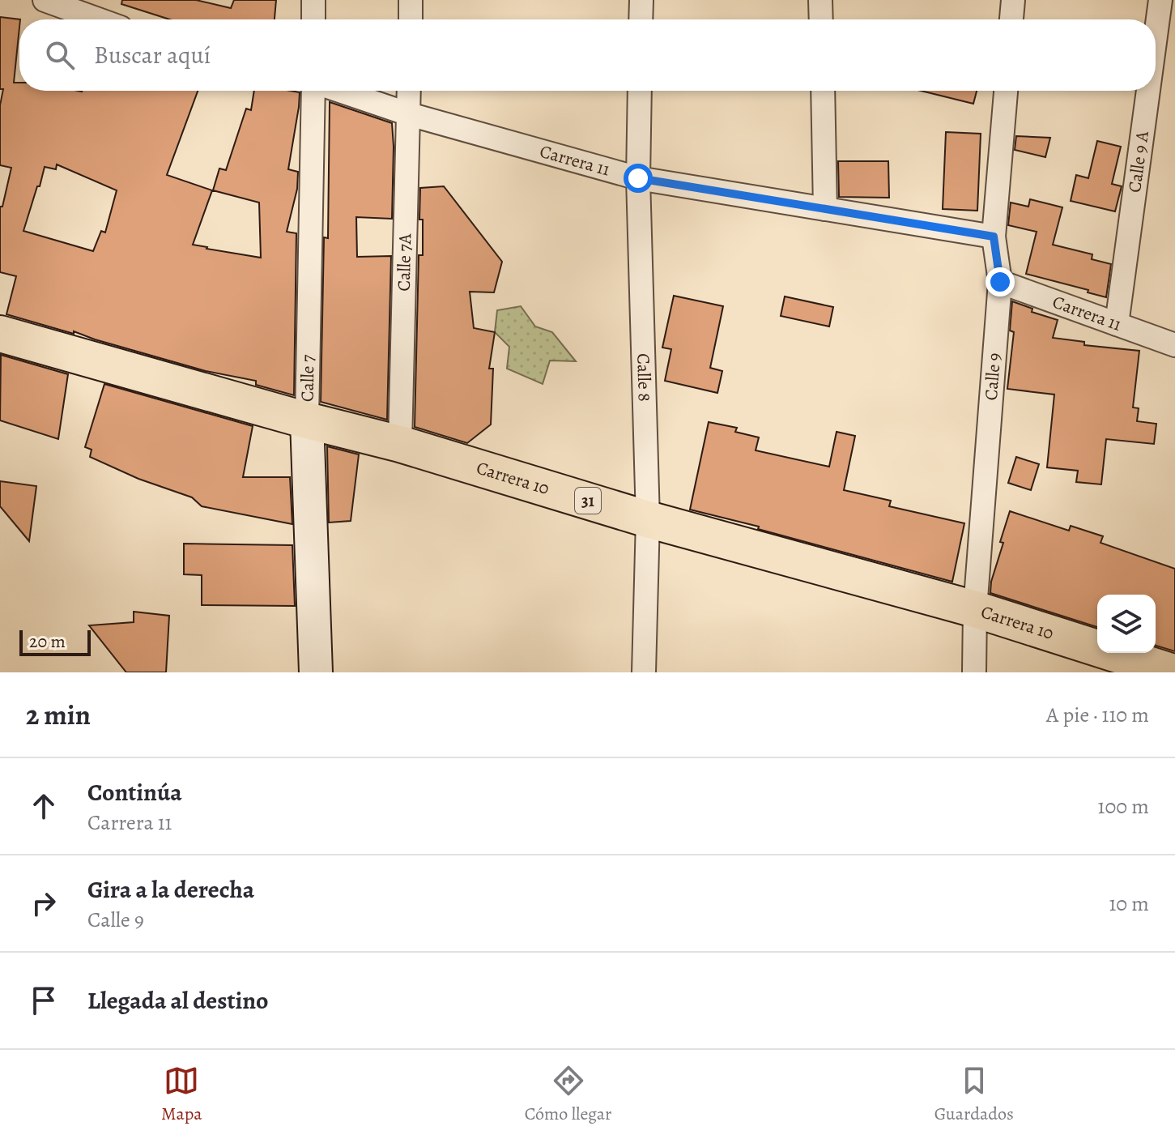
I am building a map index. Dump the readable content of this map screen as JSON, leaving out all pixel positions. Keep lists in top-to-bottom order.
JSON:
{
  "streets": {
    "main road": ["Carrera 10", "31"],
    "street": [
      "Carrera 11",
      "Calle 9 A",
      "Calle 7A",
      "Calle 7",
      "Calle 8",
      "Calle 9"
    ]
  },
  "crossings": [
    ["Carrera 11", "Calle 9 A"],
    ["Carrera 11", "Calle 7A"],
    ["Carrera 11", "Calle 8"],
    ["Carrera 11", "Calle 9"],
    ["Calle 7A", "Carrera 10"],
    ["Calle 7", "Carrera 10"],
    ["Calle 8", "Carrera 10"],
    ["Calle 9", "Carrera 10"]
  ],
  "scale_bar": "20 m",
  "page": {
    "search": "Buscar aquí",
    "scale": "20 m",
    "heading": ["2 min", "A pie · 110 m"],
    "list": [
      ["Continúa", "Carrera 11", "100 m"],
      ["Gira a la derecha", "Calle 9", "10 m"],
      "Llegada al destino"
    ],
    "nav": ["Mapa", "Cómo llegar", "Guardados"]
  }
}
